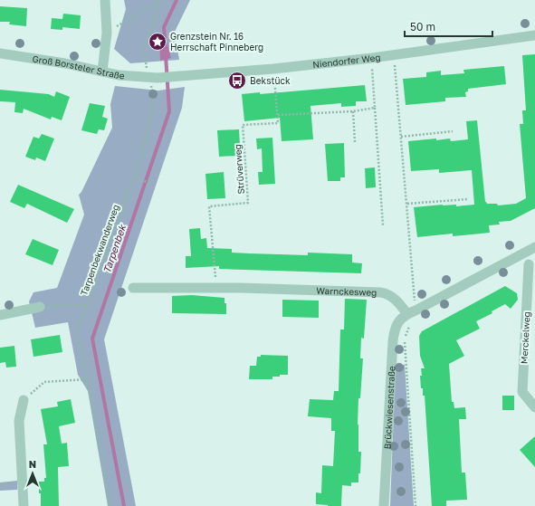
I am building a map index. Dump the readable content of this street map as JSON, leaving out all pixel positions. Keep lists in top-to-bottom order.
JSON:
{
  "streets": {
    "street": [
      "Niendorfer Weg",
      "Groß Borsteler Straße",
      "Warnckesweg",
      "Merckelweg",
      "Brückwiesenstraße"
    ],
    "path": ["Strüverweg", "Tarpenbekwanderweg"]
  },
  "crossings": [
    ["Niendorfer Weg", "Groß Borsteler Straße"],
    ["Niendorfer Weg", "Tarpenbekwanderweg"],
    ["Groß Borsteler Straße", "Tarpenbekwanderweg"],
    ["Strüverweg", "Warnckesweg"],
    ["Warnckesweg", "Brückwiesenstraße"]
  ],
  "water": ["Tarpenbek"],
  "places": {
    "place": ["Grenzstein Nr. 16 Herrschaft Pinneberg"],
    "bus stop": ["Bekstück"]
  },
  "scale_bar": "50 m",
  "north": "top"
}
